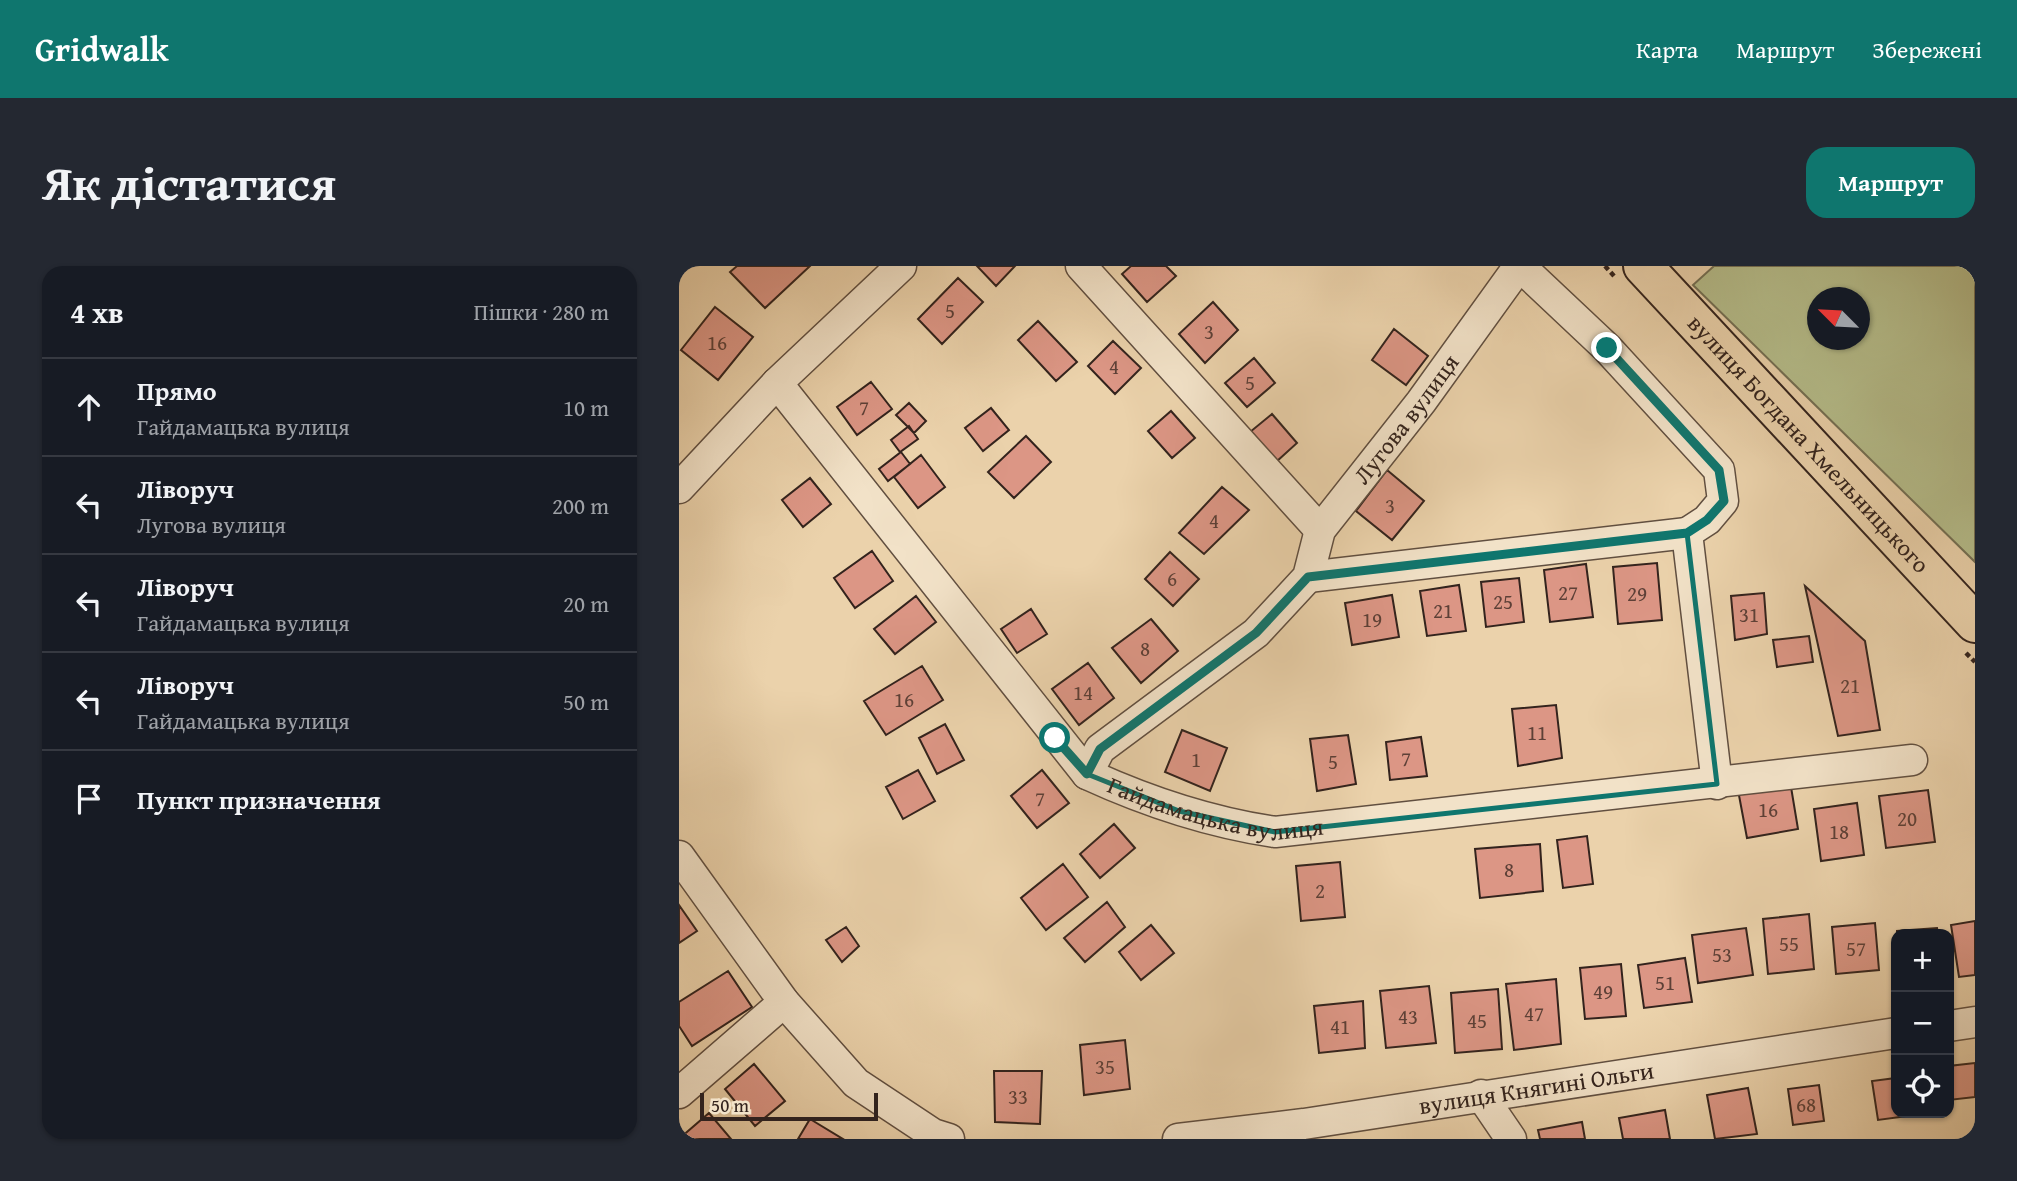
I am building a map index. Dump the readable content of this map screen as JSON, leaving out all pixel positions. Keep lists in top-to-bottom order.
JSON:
{
  "streets": {
    "main road": ["вулиця Богдана Хмельницького"],
    "street": ["Лугова вулиця", "Гайдамацька вулиця", "вулиця Княгині Ольги"]
  },
  "crossings": [
    ["Лугова вулиця", "Гайдамацька вулиця"]
  ],
  "house_numbers": [
    "5",
    "3",
    "16",
    "4",
    "5",
    "7",
    "3",
    "4",
    "6",
    "27",
    "29",
    "25",
    "21",
    "31",
    "19",
    "8",
    "21",
    "14",
    "16",
    "11",
    "7",
    "1",
    "5",
    "7",
    "16",
    "20",
    "18",
    "8",
    "2",
    "55",
    "57",
    "53",
    "51",
    "49",
    "47",
    "43",
    "45",
    "41",
    "35",
    "33",
    "68"
  ],
  "scale_bar": "50 m",
  "north": "top left",
  "page": {
    "header": "Gridwalk",
    "nav": ["Карта", "Маршрут", "Збережені"],
    "title": "Як дістатися",
    "buttons": "Маршрут",
    "heading": ["4 хв", "Пішки · 280 m"],
    "list": [
      ["Прямо", "Гайдамацька вулиця", "10 m"],
      ["Ліворуч", "Лугова вулиця", "200 m"],
      ["Ліворуч", "Гайдамацька вулиця", "20 m"],
      ["Ліворуч", "Гайдамацька вулиця", "50 m"],
      "Пункт призначення"
    ],
    "map_buttons": ["+", "−"],
    "scale": "50 m"
  }
}
